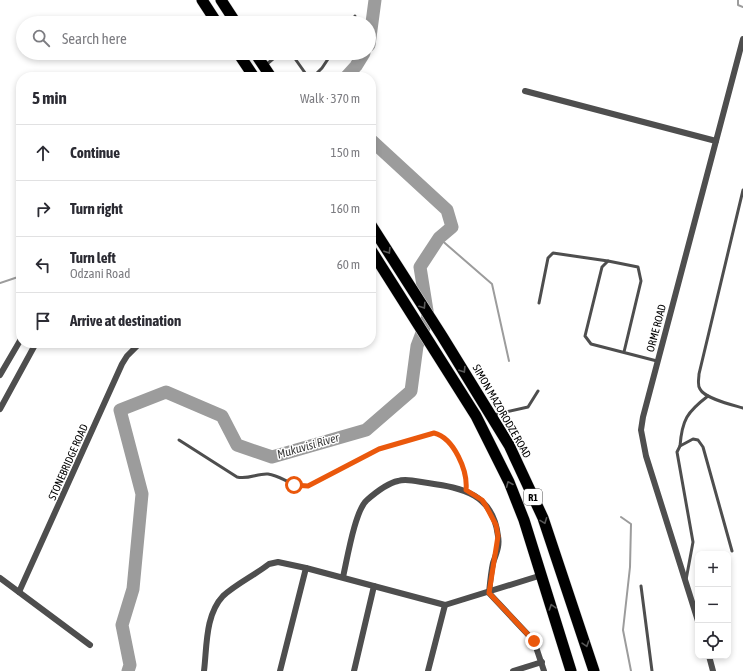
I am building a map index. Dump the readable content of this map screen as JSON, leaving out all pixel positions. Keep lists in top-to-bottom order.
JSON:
{
  "streets": {
    "highway": ["SIMON MAZORODZE ROAD", "R1"],
    "street": ["ORME ROAD", "STONEBRIDGE ROAD"]
  },
  "water": ["Mukuvisi River"],
  "page": {
    "search": "Search here",
    "heading": ["5 min", "Walk · 370 m"],
    "list": [
      ["Continue", "150 m"],
      ["Turn right", "160 m"],
      ["Turn left", "Odzani Road", "60 m"],
      "Arrive at destination"
    ],
    "map_buttons": ["+", "−"]
  }
}
